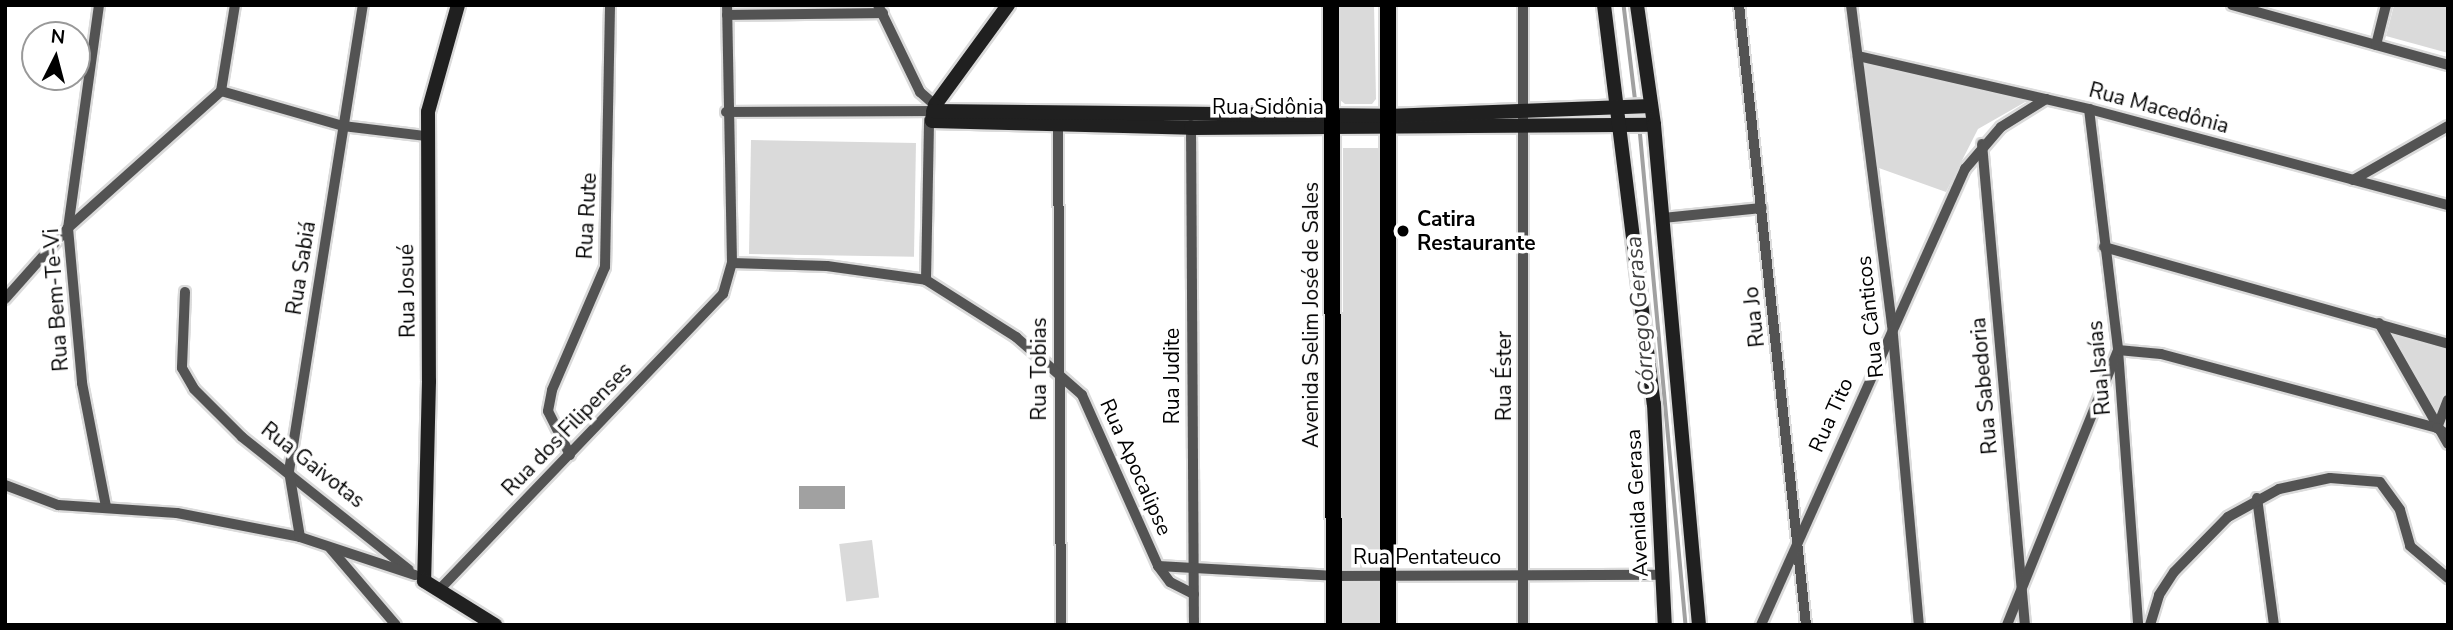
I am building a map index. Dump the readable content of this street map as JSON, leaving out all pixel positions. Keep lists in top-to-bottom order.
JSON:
{
  "streets": {
    "main road": ["Avenida Selim José de Sales"],
    "street": [
      "Rua Sidônia",
      "Rua Macedônia",
      "Rua Rute",
      "Rua Sabiá",
      "Rua Josué",
      "Rua Bem-Te-Vi",
      "Rua Jo",
      "Rua Cânticos",
      "Rua Isaías",
      "Rua Tobias",
      "Rua Judite",
      "Rua Éster",
      "Rua Sabedoria",
      "Rua Tito",
      "Rua dos Filipenses",
      "Rua Gaivotas",
      "Rua Apocalipse",
      "Avenida Gerasa",
      "Rua Pentateuco"
    ]
  },
  "crossings": [
    ["Rua Sidônia", "Avenida Selim José de Sales"],
    ["Rua Sidônia", "Rua Tobias"],
    ["Rua Sidônia", "Rua Judite"],
    ["Rua Sidônia", "Rua Éster"],
    ["Rua Sidônia", "Avenida Gerasa"],
    ["Rua Macedônia", "Rua Cânticos"],
    ["Rua Macedônia", "Rua Isaías"],
    ["Rua Macedônia", "Rua Tito"],
    ["Rua Rute", "Rua dos Filipenses"],
    ["Rua Sabiá", "Rua Gaivotas"],
    ["Rua Josué", "Rua Gaivotas"],
    ["Avenida Selim José de Sales", "Rua Pentateuco"],
    ["Rua Jo", "Rua Tito"],
    ["Rua Cânticos", "Rua Tito"],
    ["Rua Tobias", "Rua Apocalipse"],
    ["Rua Judite", "Rua Apocalipse"],
    ["Rua Judite", "Rua Pentateuco"],
    ["Rua Éster", "Rua Pentateuco"],
    ["Rua Sabedoria", "Rua Tito"],
    ["Rua dos Filipenses", "Rua Gaivotas"],
    ["Rua dos Filipenses", "Rua Apocalipse"],
    ["Rua Apocalipse", "Rua Pentateuco"],
    ["Avenida Gerasa", "Rua Pentateuco"]
  ],
  "water": ["Córrego Gerasa"],
  "places": ["Catira Restaurante"],
  "north": "top"
}
